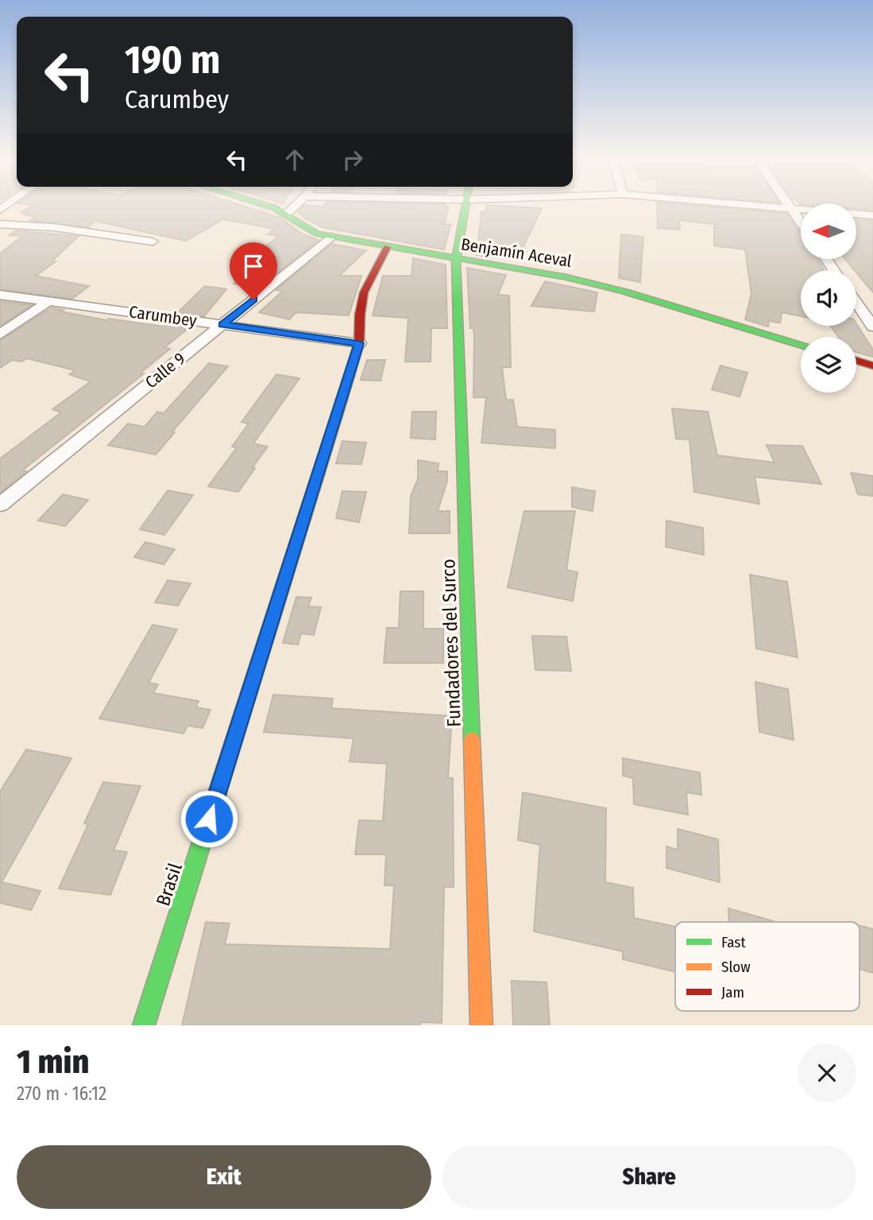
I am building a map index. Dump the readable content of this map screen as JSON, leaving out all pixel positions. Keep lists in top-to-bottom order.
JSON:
{
  "streets": {
    "street": [
      "Benjamín Aceval",
      "Carumbey",
      "Calle 9",
      "Fundadores del Surco",
      "Brasil"
    ]
  },
  "crossings": [
    ["Benjamín Aceval", "Calle 9"],
    ["Benjamín Aceval", "Fundadores del Surco"],
    ["Benjamín Aceval", "Brasil"],
    ["Carumbey", "Calle 9"],
    ["Carumbey", "Brasil"]
  ],
  "legend": ["Fast", "Slow", "Jam"],
  "north": "left",
  "page": {
    "turn": ["190 m", "Carumbey"],
    "heading": ["1 min", "270 m · 16:12"],
    "buttons": ["Exit", "Share"]
  }
}
